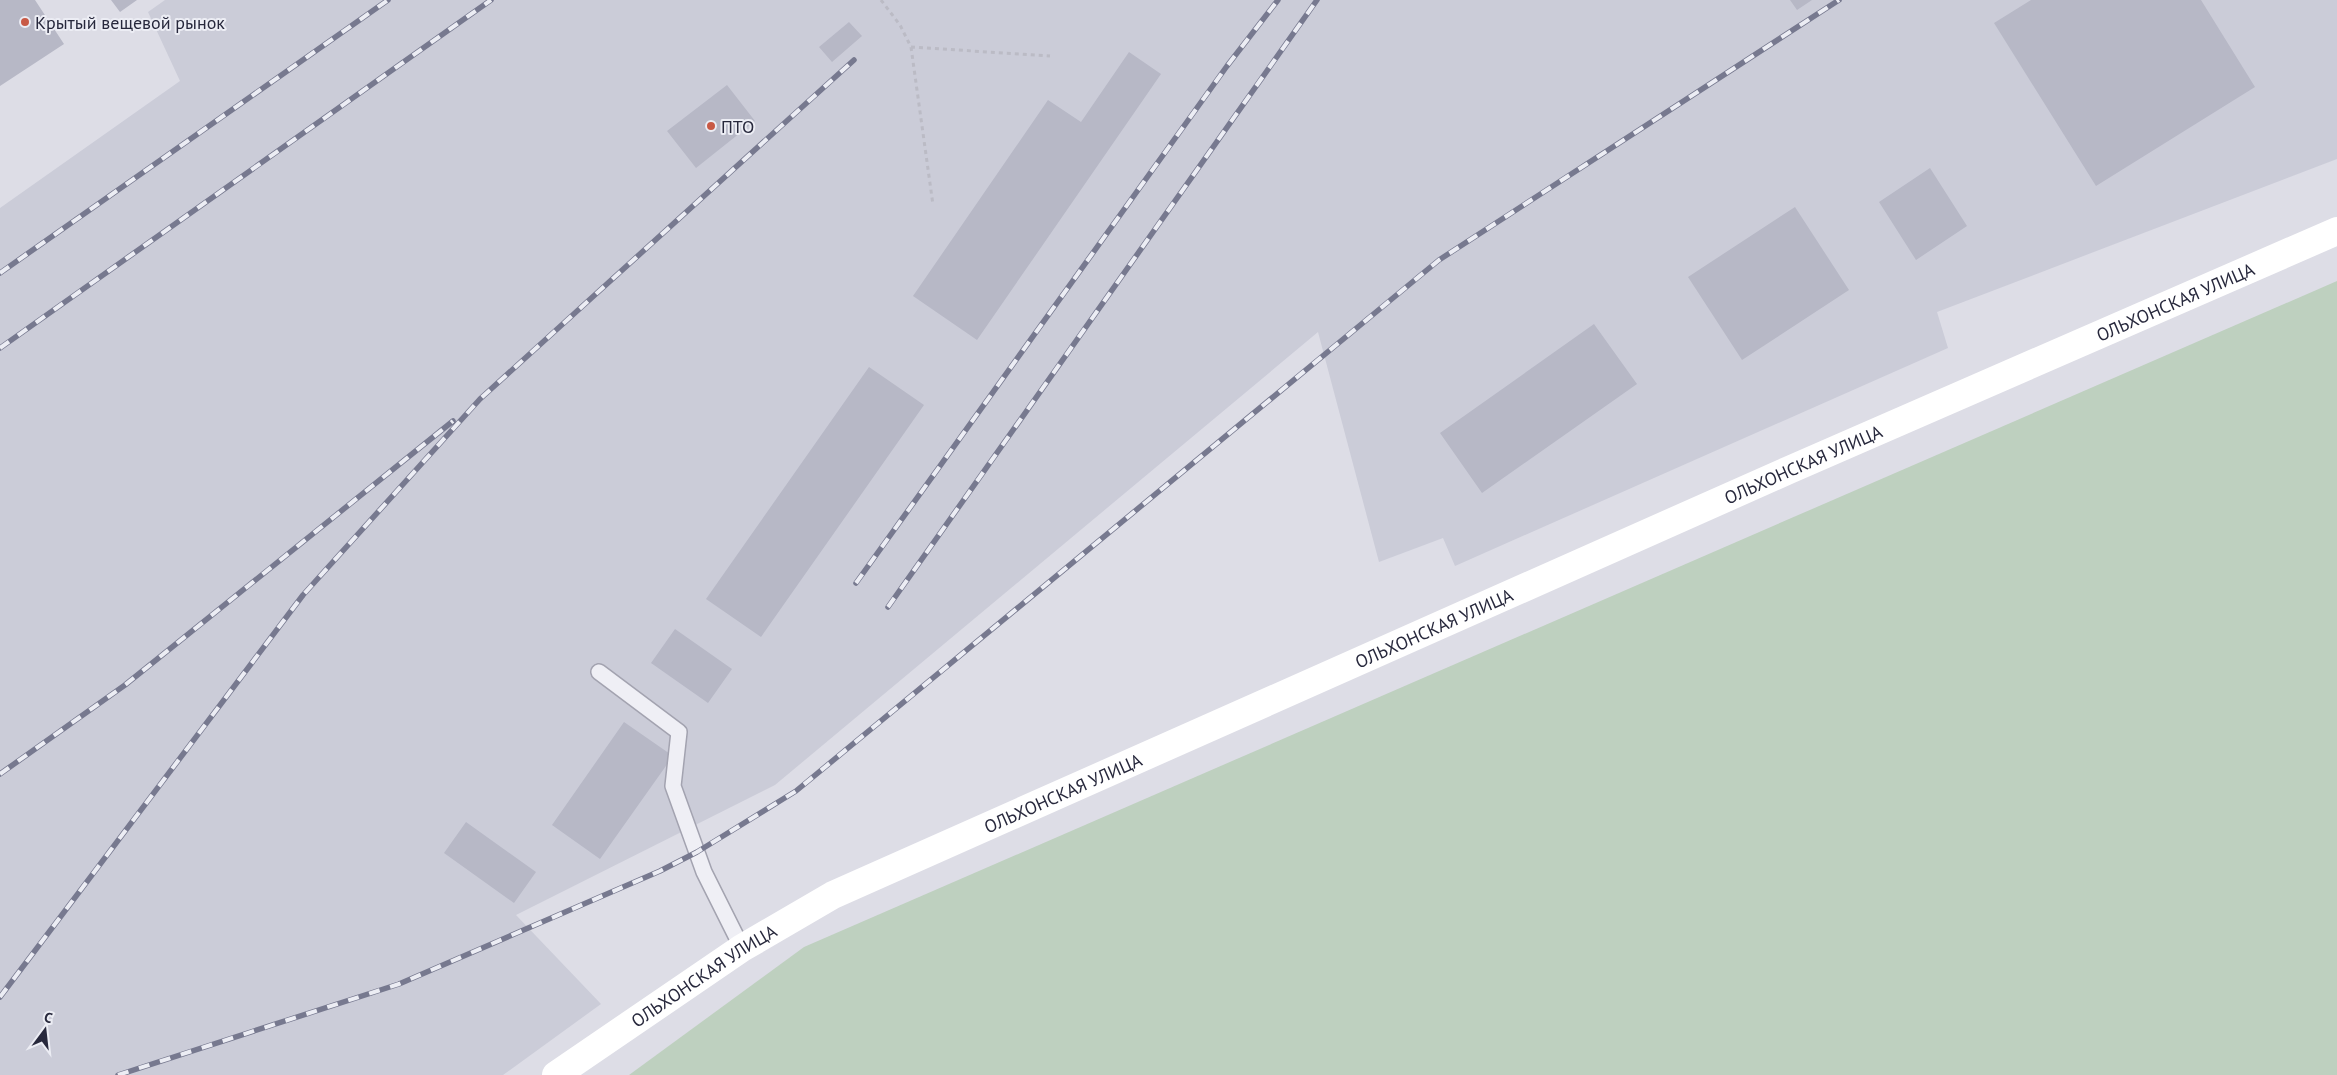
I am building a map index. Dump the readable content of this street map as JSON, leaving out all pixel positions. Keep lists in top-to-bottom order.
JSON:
{
  "streets": {
    "street": ["ОЛЬХОНСКАЯ УЛИЦА"]
  },
  "places": ["Крытый вещевой рынок", "ПТО"],
  "north": "top"
}
